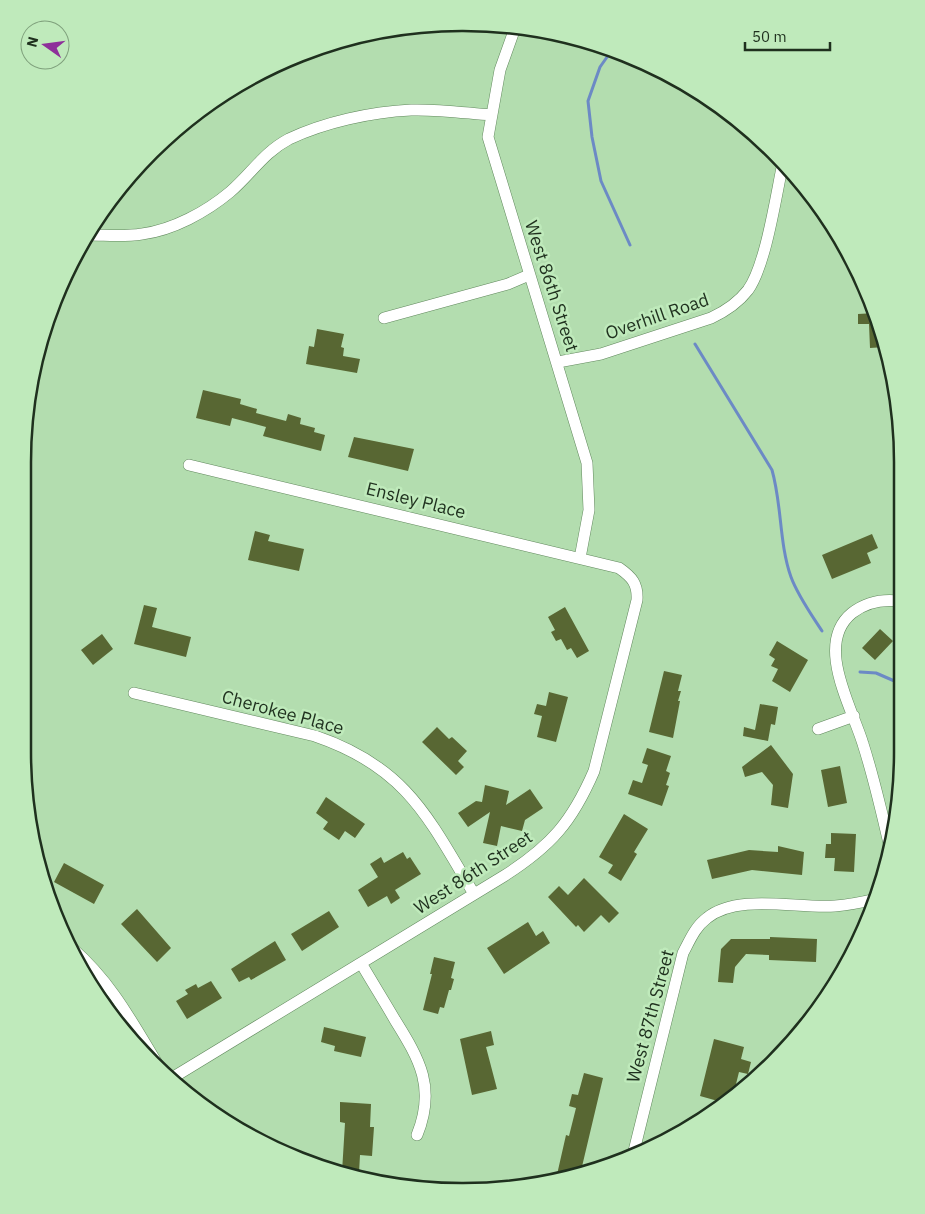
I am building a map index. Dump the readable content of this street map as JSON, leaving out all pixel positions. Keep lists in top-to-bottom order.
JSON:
{
  "streets": {
    "street": [
      "West 86th Street",
      "Overhill Road",
      "Ensley Place",
      "Cherokee Place",
      "West 87th Street"
    ]
  },
  "crossings": [
    ["West 86th Street", "Overhill Road"],
    ["West 86th Street", "Ensley Place"],
    ["West 86th Street", "Cherokee Place"]
  ],
  "scale_bar": "50 m",
  "north": "left"
}
